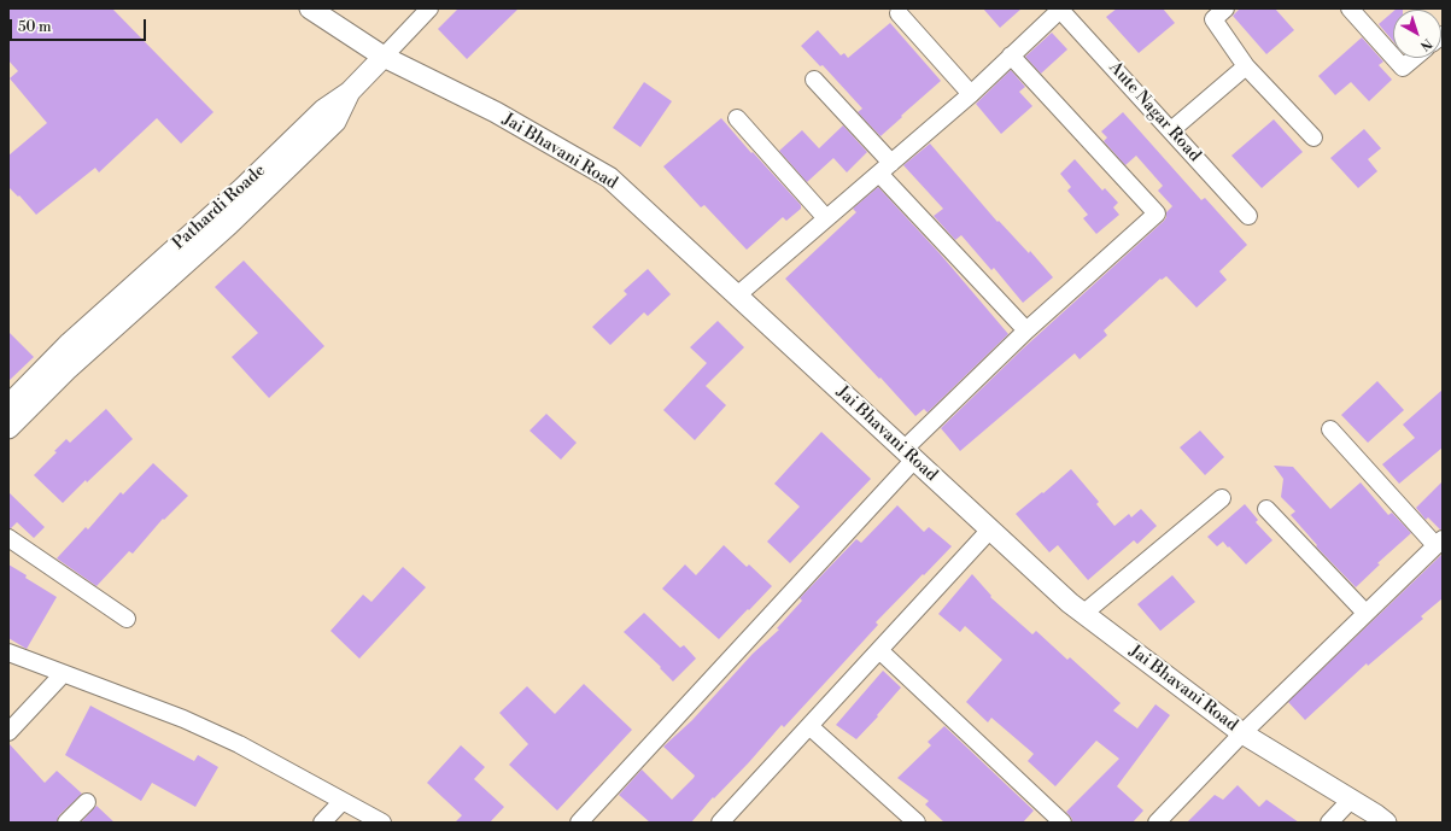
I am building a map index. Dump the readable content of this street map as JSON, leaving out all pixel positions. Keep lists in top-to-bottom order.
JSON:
{
  "streets": {
    "street": ["Aute Nagar Road", "Jai Bhavani Road", "Pathardi Roade"]
  },
  "crossings": [
    ["Jai Bhavani Road", "Pathardi Roade"]
  ],
  "scale_bar": "50 m",
  "north": "bottom right"
}
